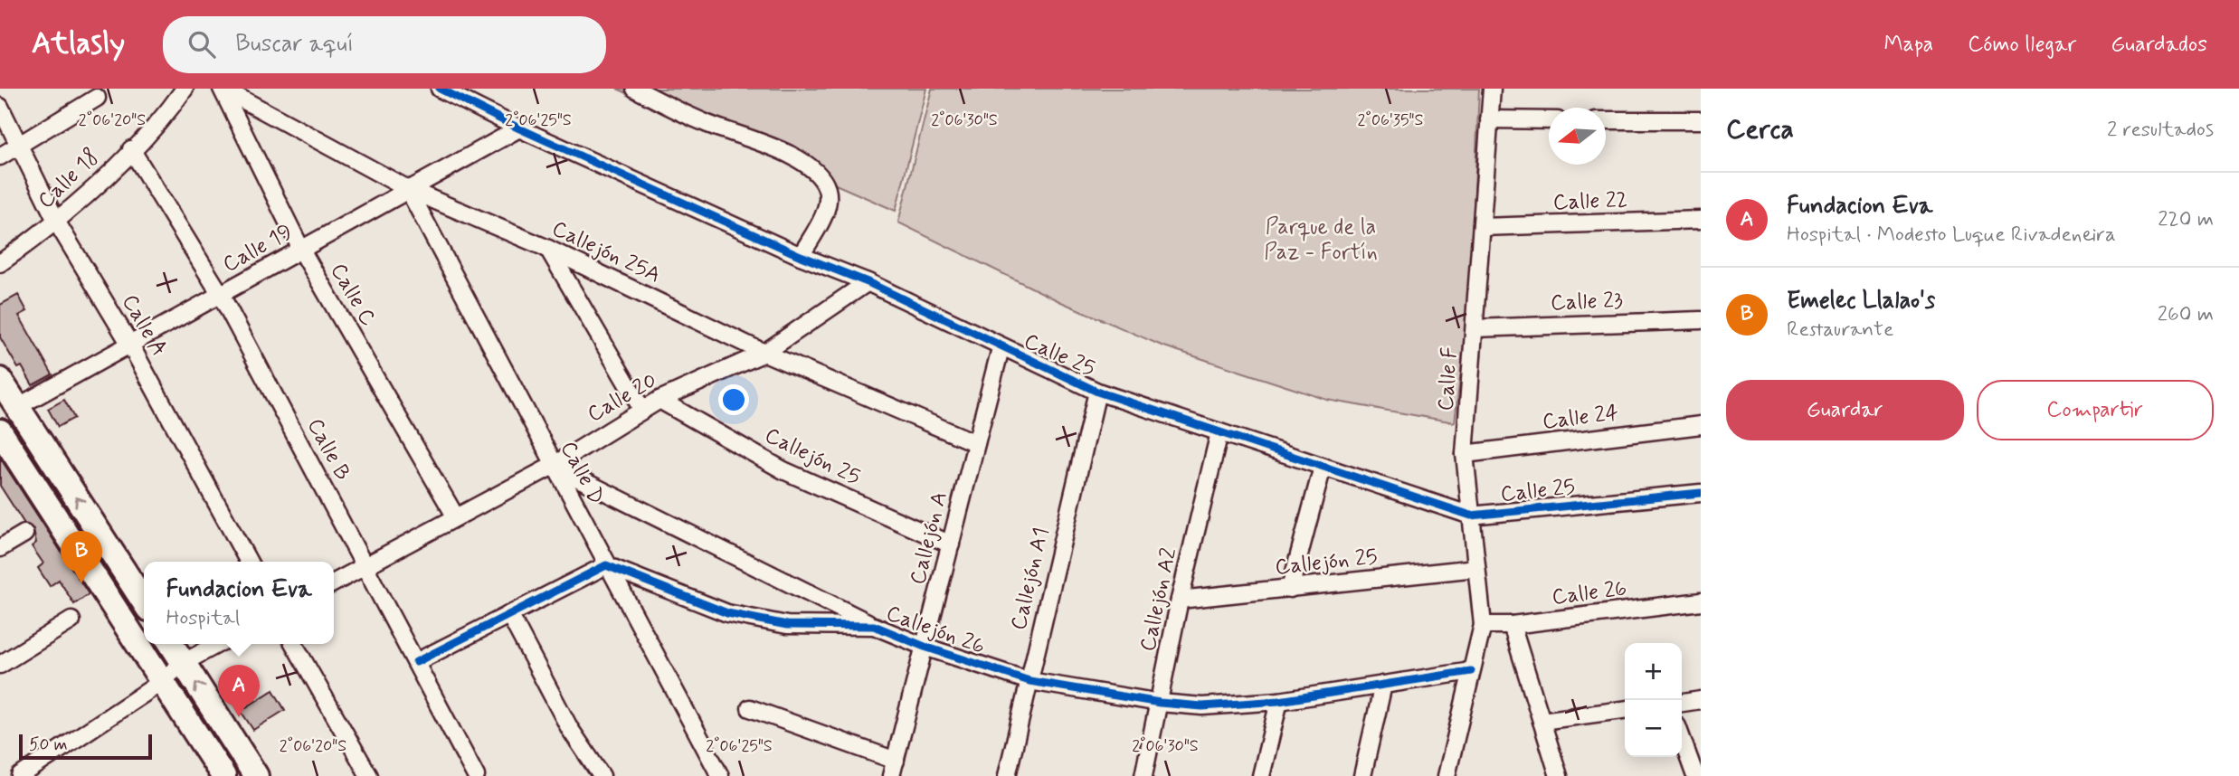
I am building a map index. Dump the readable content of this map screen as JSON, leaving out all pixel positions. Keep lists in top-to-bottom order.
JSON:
{
  "streets": {
    "street": [
      "Calle 18",
      "Calle 22",
      "Calle 19",
      "Callejón 25A",
      "Calle C",
      "Calle 23",
      "Calle A",
      "Calle 25",
      "Calle F",
      "Calle 20",
      "Calle 24",
      "Calle B",
      "Callejón 25",
      "Calle D",
      "Callejón A",
      "Callejón A1",
      "Calle 26",
      "Callejón A2",
      "Callejón 26"
    ]
  },
  "crossings": [
    ["Calle 18", "Calle A"],
    ["Calle 18", "Calle B"],
    ["Calle 22", "Calle F"],
    ["Calle 19", "Callejón 25A"],
    ["Calle 19", "Calle C"],
    ["Calle 19", "Calle A"],
    ["Calle 19", "Calle 25"],
    ["Calle 19", "Calle B"],
    ["Calle 19", "Calle D"],
    ["Callejón 25A", "Calle C"],
    ["Callejón 25A", "Calle 20"],
    ["Callejón 25A", "Calle D"],
    ["Callejón 25A", "Callejón A"],
    ["Calle C", "Calle 20"],
    ["Calle 23", "Calle F"],
    ["Calle 25", "Calle F"],
    ["Calle 25", "Calle 20"],
    ["Calle 25", "Callejón A"],
    ["Calle 25", "Callejón A1"],
    ["Calle 25", "Callejón A2"],
    ["Calle F", "Calle 24"],
    ["Calle F", "Callejón 25"],
    ["Calle F", "Calle 26"],
    ["Calle F", "Callejón 26"],
    ["Calle 20", "Calle B"],
    ["Calle 20", "Callejón 25"],
    ["Calle 20", "Calle D"],
    ["Calle 20", "Callejón 26"],
    ["Callejón 25", "Callejón A"],
    ["Callejón 25", "Callejón A2"],
    ["Calle D", "Callejón 26"],
    ["Callejón A", "Callejón 26"],
    ["Callejón A1", "Callejón 26"],
    ["Callejón A2", "Callejón 26"]
  ],
  "parks": ["Parque de la Paz - Fortín"],
  "scale_bar": "50 m",
  "north": "left",
  "page": {
    "header": "Atlasly",
    "search": "Buscar aquí",
    "nav": ["Mapa", "Cómo llegar", "Guardados"],
    "heading": ["Cerca", "2 resultados"],
    "list": [
      {
        "mark": "A",
        "name": "Fundacion Eva",
        "note": "Hospital · Modesto Luque Rivadeneira",
        "value": "220 m"
      },
      {
        "mark": "B",
        "name": "Emelec Llalao's",
        "note": "Restaurante",
        "value": "260 m"
      }
    ],
    "buttons": ["Guardar", "Compartir"],
    "pins": ["B", "A"],
    "popup": ["Fundacion Eva", "Hospital"],
    "map_buttons": ["+", "−"],
    "scale": "50 m"
  },
  "coordinates": [
    "2°06'20\"S",
    "2°06'25\"S",
    "2°06'30\"S",
    "2°06'35\"S"
  ]
}
